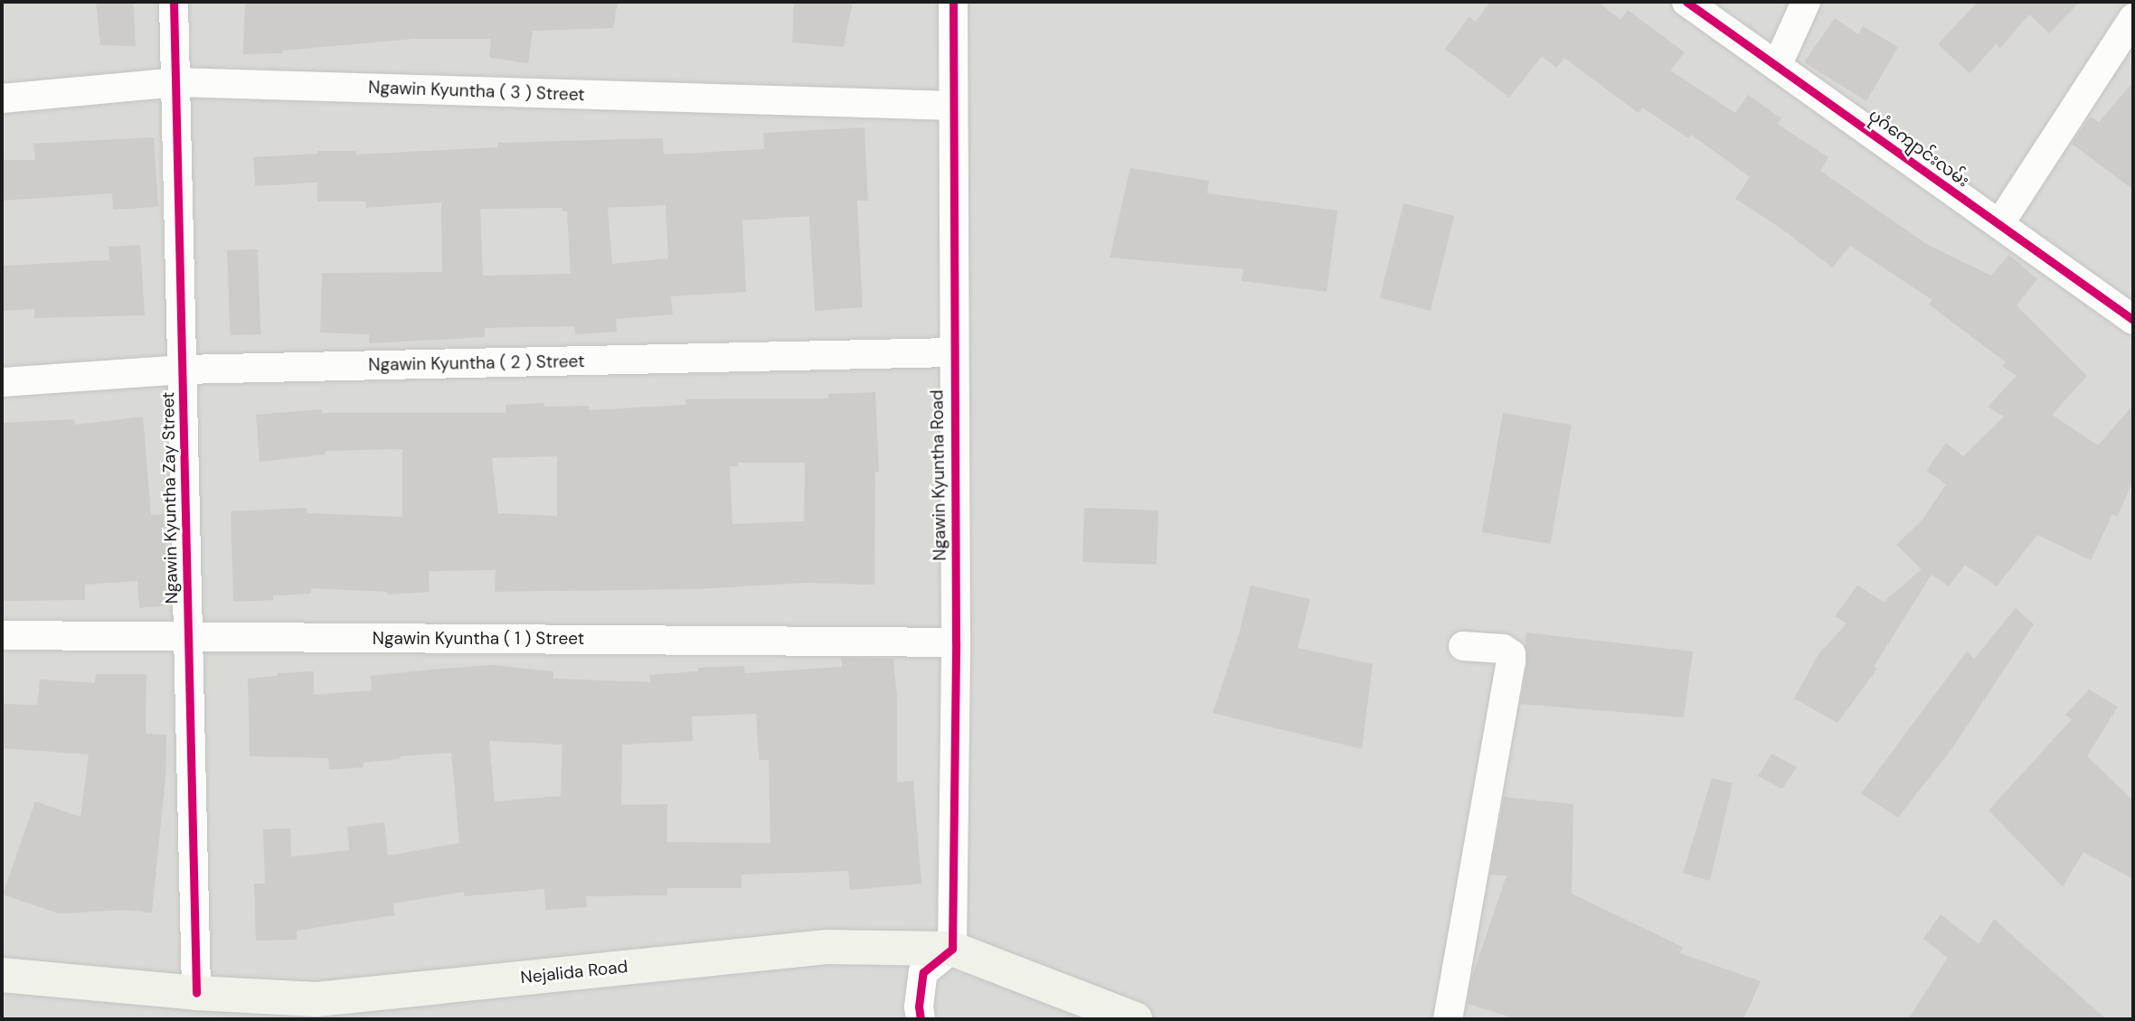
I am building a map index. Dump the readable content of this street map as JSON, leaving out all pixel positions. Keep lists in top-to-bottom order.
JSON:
{
  "streets": {
    "main road": ["Nejalida Road"],
    "street": [
      "Ngawin Kyuntha ( 3 ) Street",
      "ပုဂံကျောင်းလမ်း",
      "Ngawin Kyuntha ( 2 ) Street",
      "Ngawin Kyuntha Road",
      "Ngawin Kyuntha Zay Street",
      "Ngawin Kyuntha ( 1 ) Street"
    ]
  },
  "crossings": [
    ["Ngawin Kyuntha ( 3 ) Street", "Ngawin Kyuntha Road"],
    ["Ngawin Kyuntha ( 3 ) Street", "Ngawin Kyuntha Zay Street"],
    ["Ngawin Kyuntha ( 2 ) Street", "Ngawin Kyuntha Road"],
    ["Ngawin Kyuntha ( 2 ) Street", "Ngawin Kyuntha Zay Street"],
    ["Ngawin Kyuntha Road", "Ngawin Kyuntha ( 1 ) Street"],
    ["Ngawin Kyuntha Road", "Nejalida Road"],
    ["Ngawin Kyuntha Zay Street", "Ngawin Kyuntha ( 1 ) Street"],
    ["Ngawin Kyuntha Zay Street", "Nejalida Road"]
  ]
}
